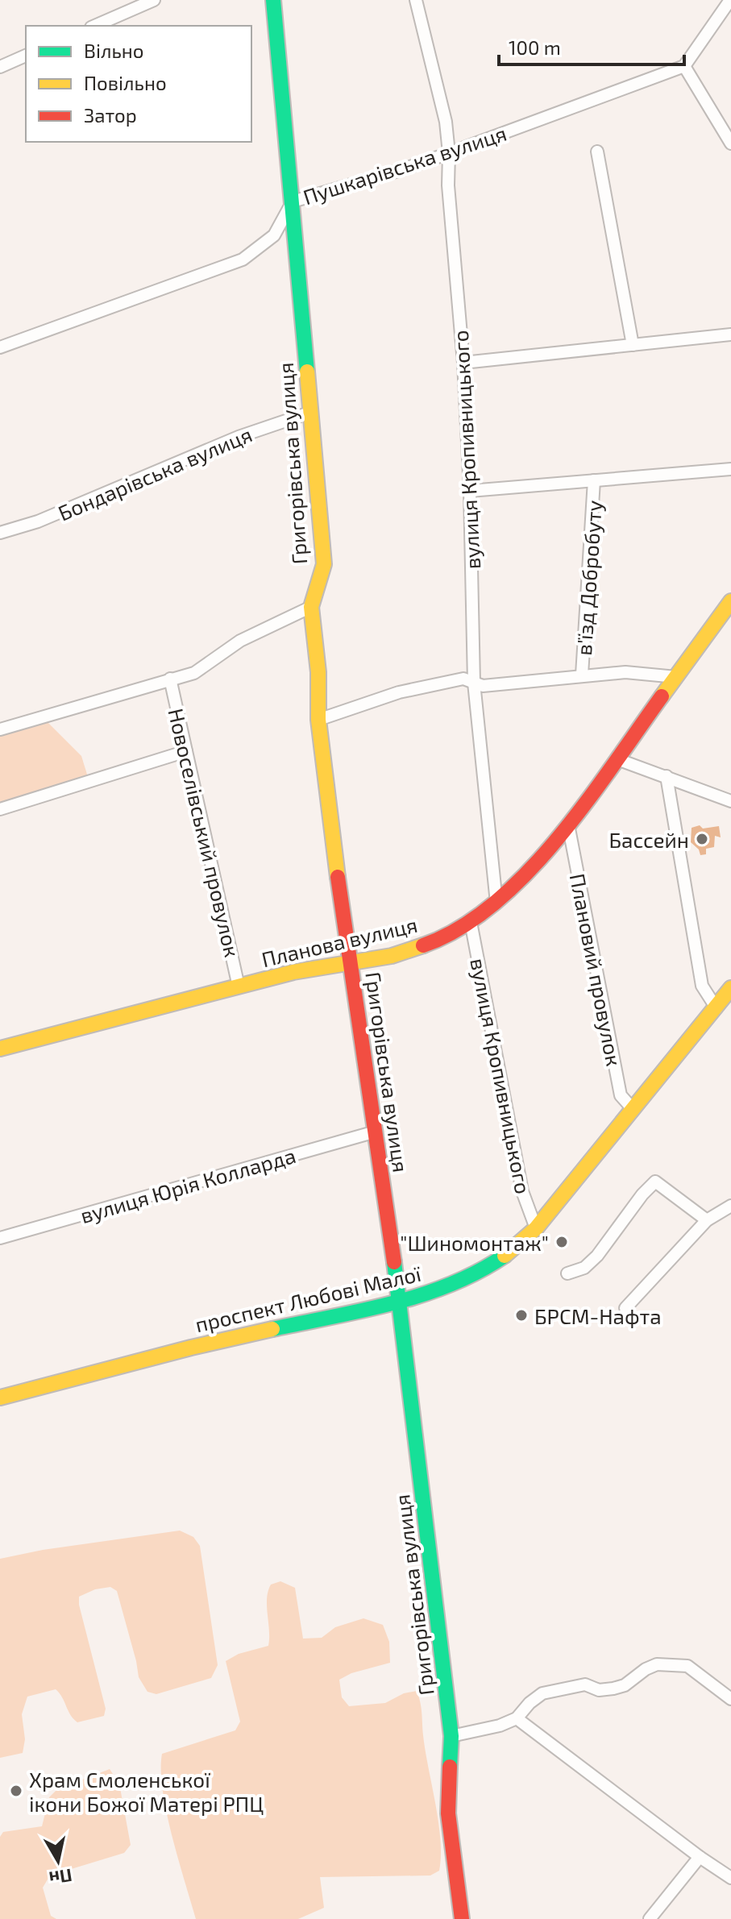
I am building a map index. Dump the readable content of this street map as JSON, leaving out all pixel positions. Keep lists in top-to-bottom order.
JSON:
{
  "streets": {
    "street": [
      "Пушкарівська вулиця",
      "вулиця Кропивницького",
      "Григорівська вулиця",
      "Бондарівська вулиця",
      "в'їзд Добробуту",
      "Новоселівський провулок",
      "Планова вулиця",
      "Плановий провулок",
      "вулиця Юрія Колларда",
      "проспект Любові Малої"
    ]
  },
  "crossings": [
    ["Пушкарівська вулиця", "вулиця Кропивницького"],
    ["Пушкарівська вулиця", "Григорівська вулиця"],
    ["вулиця Кропивницького", "Планова вулиця"],
    ["вулиця Кропивницького", "проспект Любові Малої"],
    ["Григорівська вулиця", "Бондарівська вулиця"],
    ["Григорівська вулиця", "Планова вулиця"],
    ["Григорівська вулиця", "вулиця Юрія Колларда"],
    ["Григорівська вулиця", "проспект Любові Малої"],
    ["Новоселівський провулок", "Планова вулиця"],
    ["Планова вулиця", "Плановий провулок"],
    ["Плановий провулок", "проспект Любові Малої"]
  ],
  "places": [
    "Бассейн",
    "\"Шиномонтаж\"",
    "БРСМ-Нафта",
    "Храм Смоленської ікони Божої Матері РПЦ"
  ],
  "legend": ["Вільно", "Повільно", "Затор"],
  "scale_bar": "100 m",
  "north": "bottom"
}
